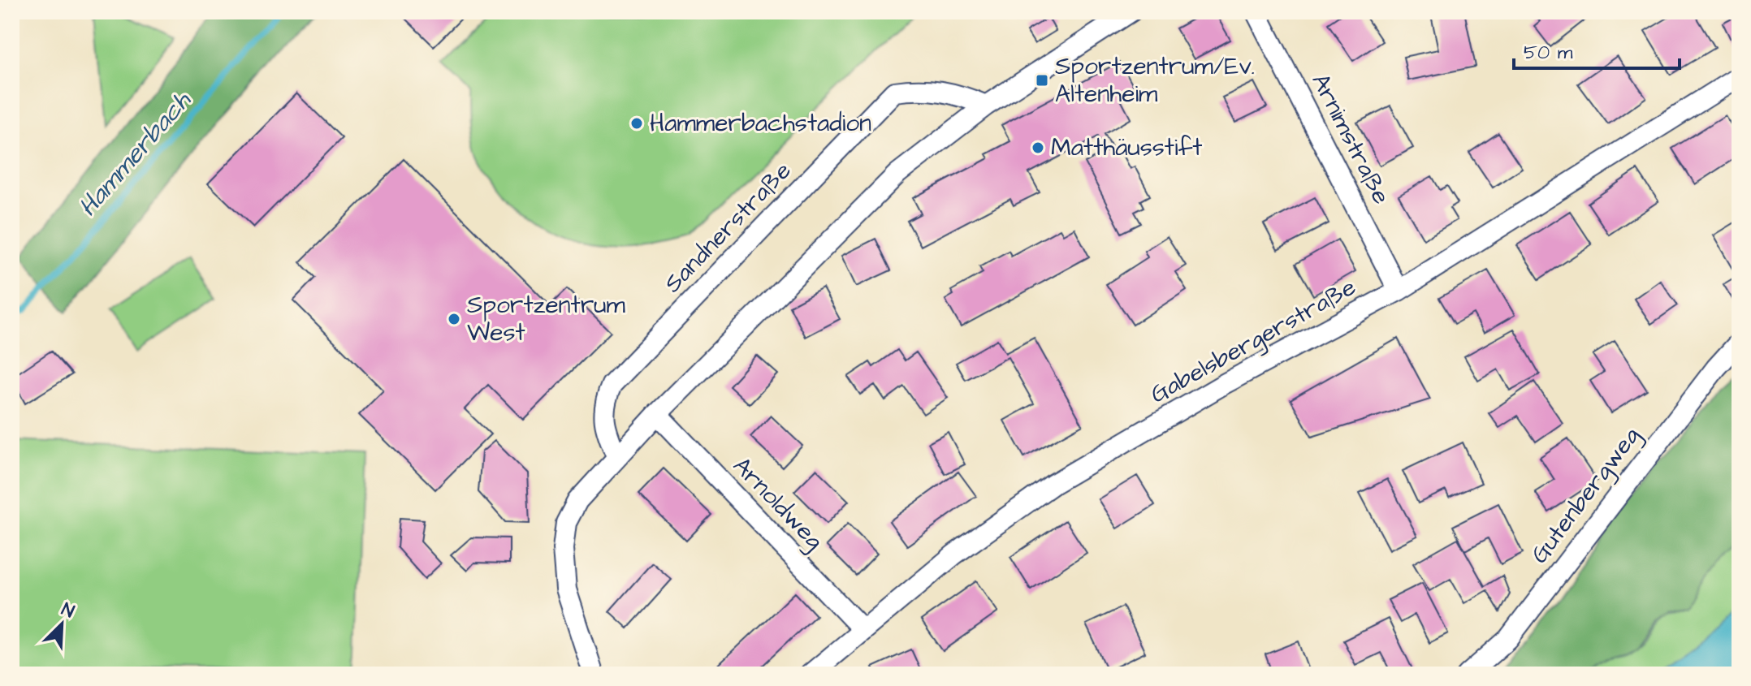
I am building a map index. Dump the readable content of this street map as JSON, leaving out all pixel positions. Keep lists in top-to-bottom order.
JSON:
{
  "streets": {
    "street": [
      "Arnimstraße",
      "Sandnerstraße",
      "Gabelsbergerstraße",
      "Gutenbergweg",
      "Arnoldweg"
    ]
  },
  "crossings": [
    ["Arnimstraße", "Gabelsbergerstraße"],
    ["Gabelsbergerstraße", "Arnoldweg"]
  ],
  "water": ["Hammerbach"],
  "places": {
    "transit": ["Sportzentrum/Ev. Altenheim"],
    "other": ["Hammerbachstadion", "Matthäusstift", "Sportzentrum West"]
  },
  "scale_bar": "50 m",
  "north": "top right"
}
